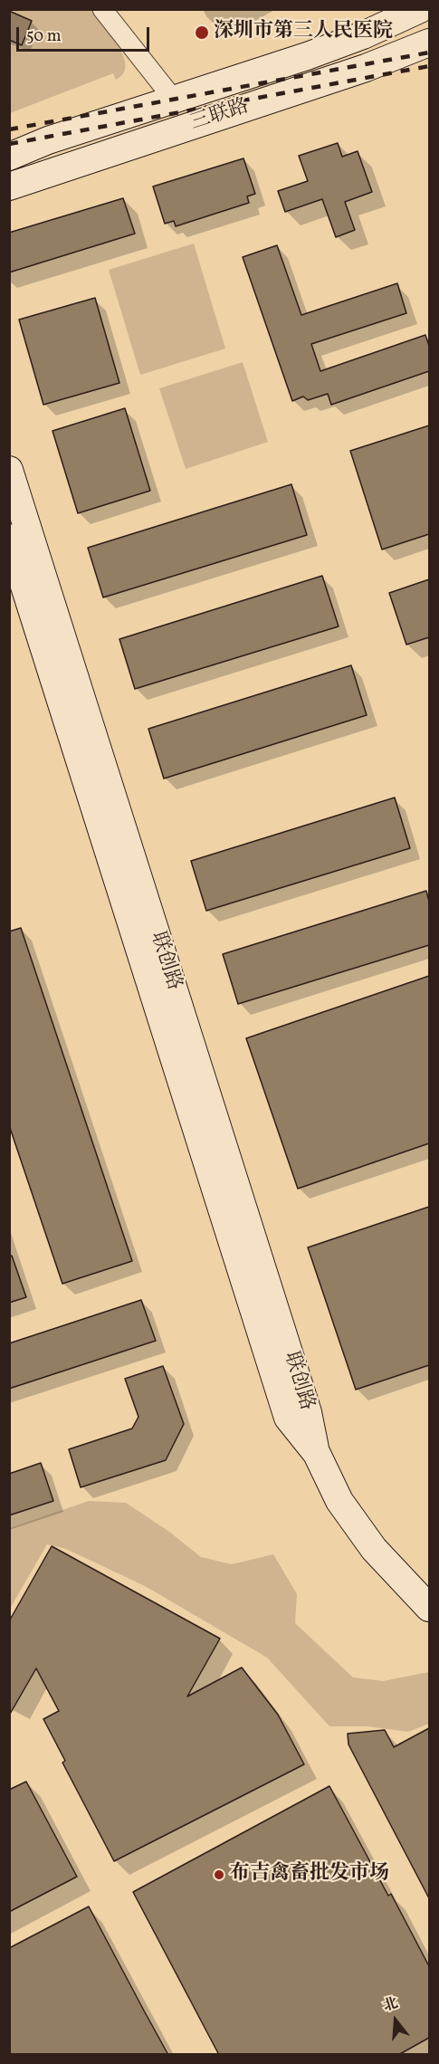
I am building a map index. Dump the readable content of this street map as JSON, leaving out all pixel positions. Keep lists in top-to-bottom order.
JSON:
{
  "streets": {
    "street": ["三联路", "联创路"]
  },
  "places": ["深圳市第三人民医院", "布吉禽畜批发市场"],
  "scale_bar": "50 m",
  "north": "top"
}
